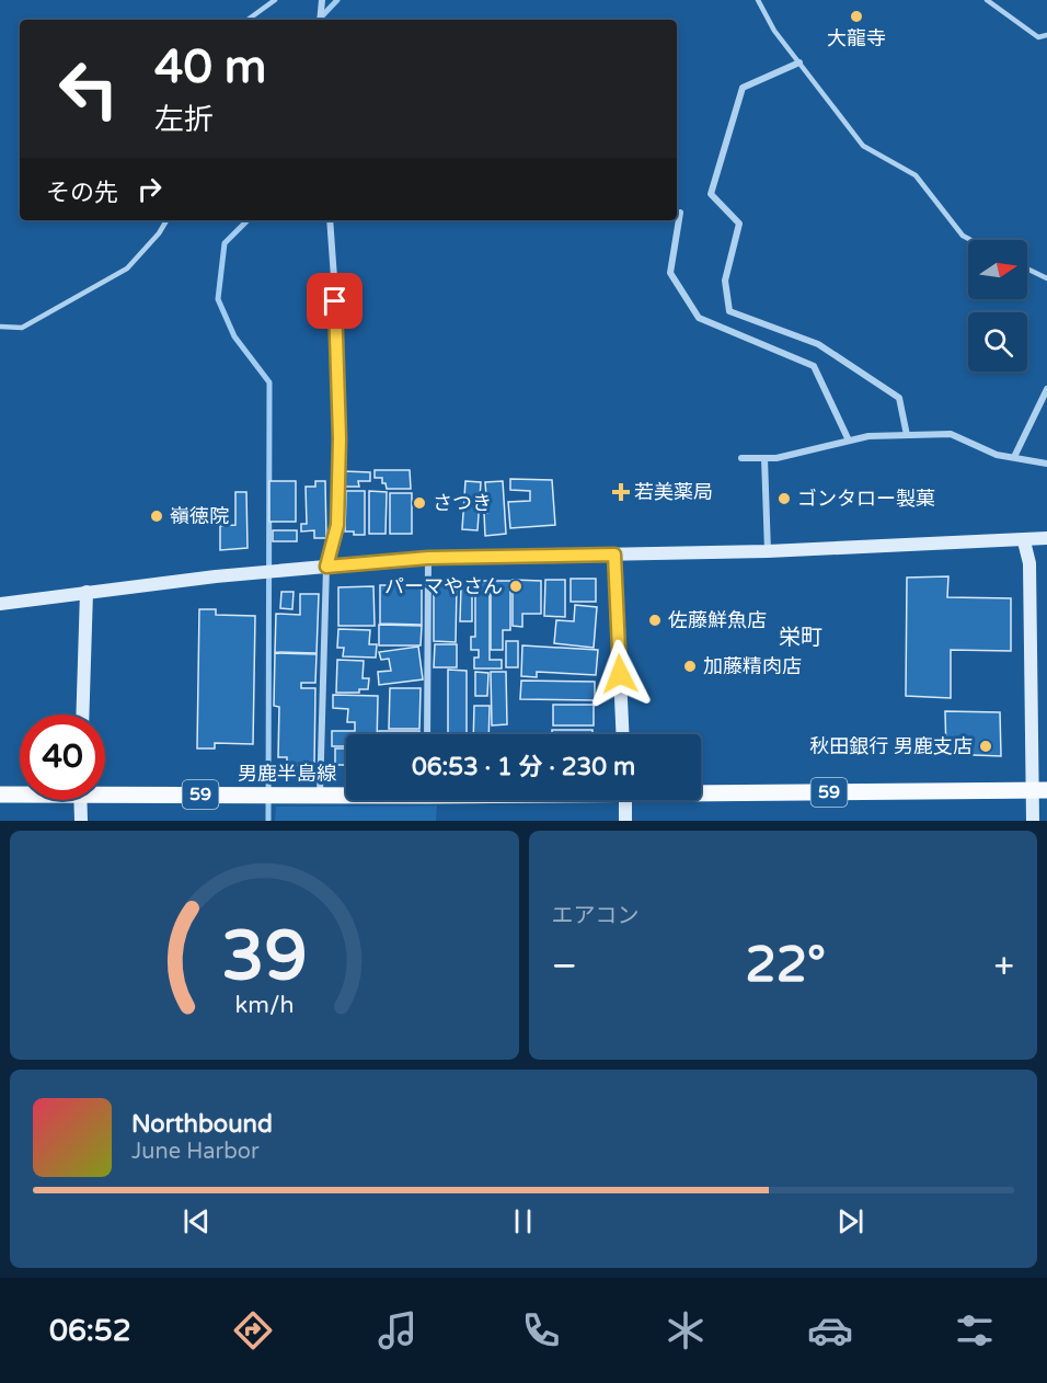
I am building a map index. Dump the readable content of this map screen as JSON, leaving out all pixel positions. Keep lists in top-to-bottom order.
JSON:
{
  "streets": {
    "main road": ["男鹿半島線", "59"]
  },
  "districts": ["栄町"],
  "places": {
    "other": [
      "大龍寺",
      "ゴンタロー製菓",
      "さつき",
      "嶺徳院",
      "パーマやさん",
      "佐藤鮮魚店",
      "加藤精肉店",
      "秋田銀行 男鹿支店"
    ],
    "health": ["若美薬局"]
  },
  "north": "right",
  "page": {
    "turn": ["40 m", "左折"],
    "then": "その先",
    "limit": "40",
    "trip": "06:53 · 1 分 · 230 m",
    "tile": "エアコン",
    "heat": ["−", "22°", "+"],
    "song": ["Northbound", "June Harbor"],
    "tabs": "06:52",
    "gauge": ["39", "km/h"]
  }
}
